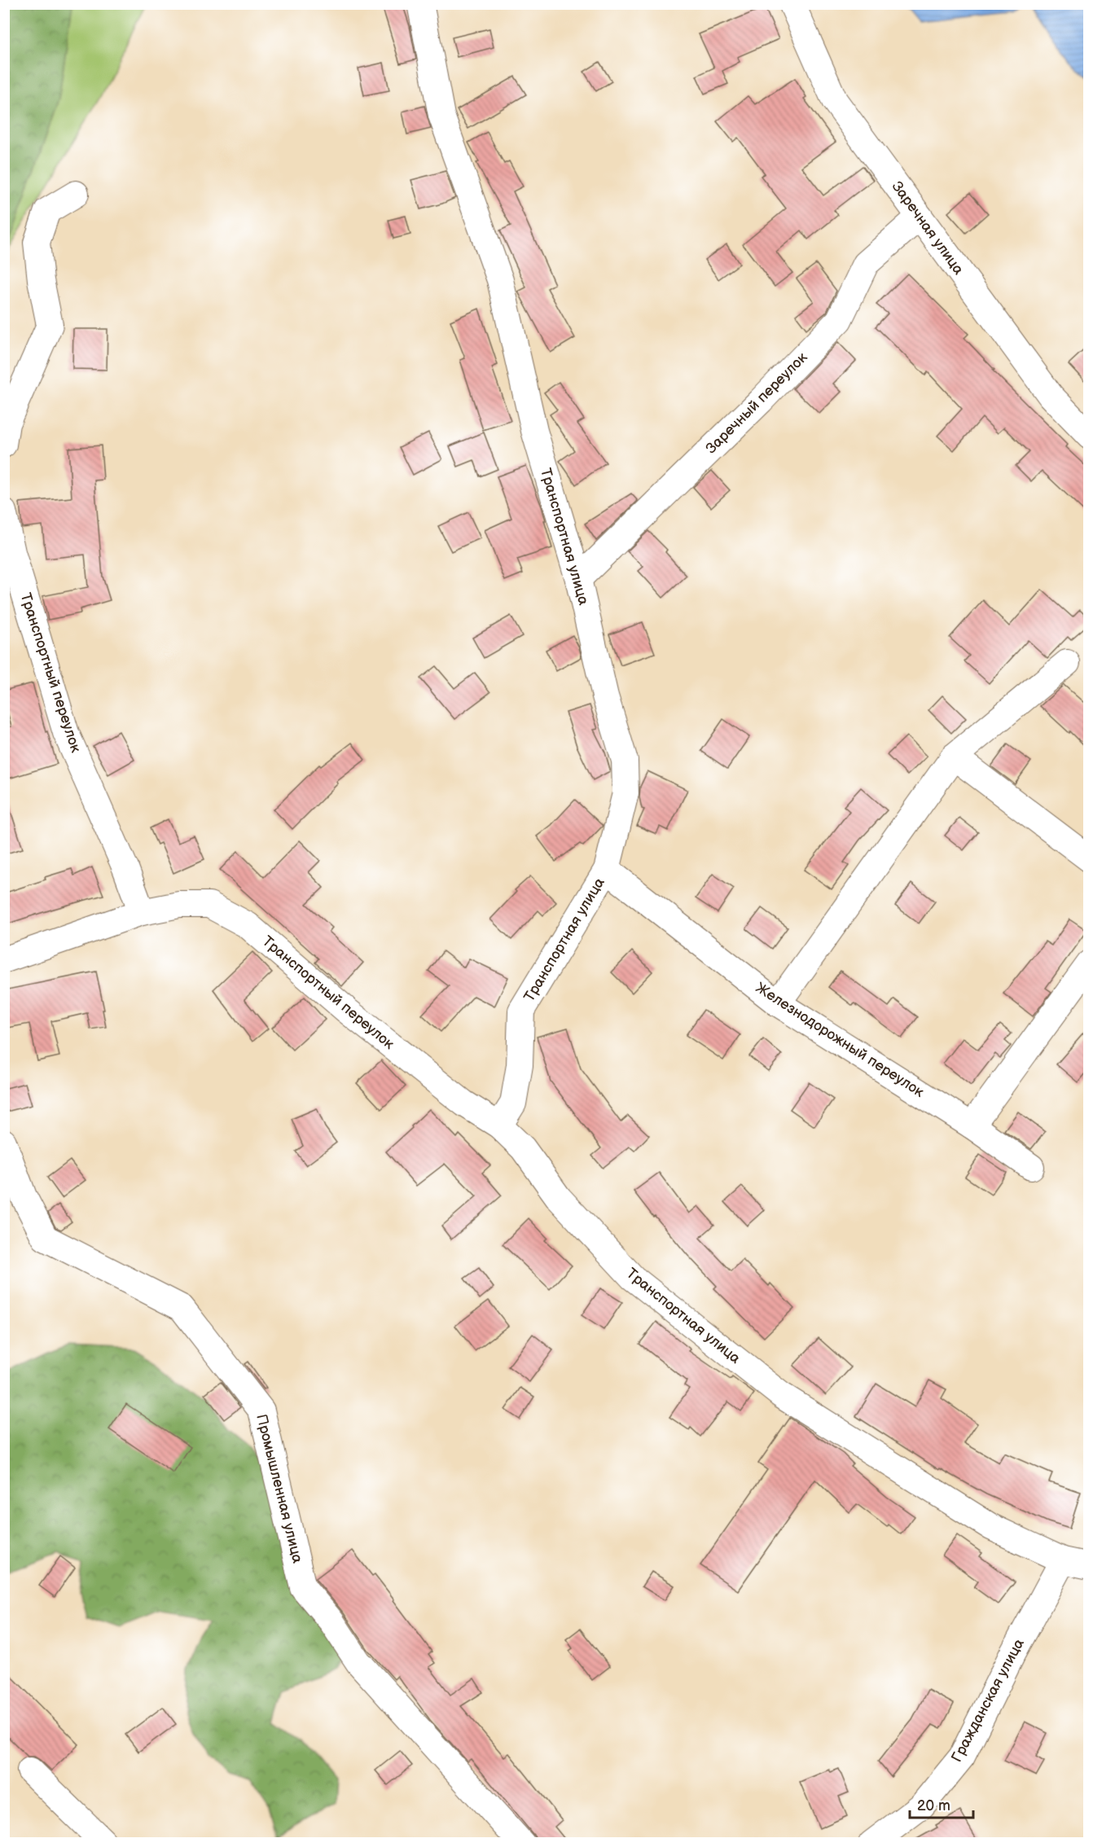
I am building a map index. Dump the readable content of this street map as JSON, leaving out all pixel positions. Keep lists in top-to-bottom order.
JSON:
{
  "streets": {
    "street": [
      "Заречная улица",
      "Заречный переулок",
      "Транспортная улица",
      "Транспортный переулок",
      "Железнодорожный переулок",
      "Промышленная улица",
      "Гражданская улица"
    ]
  },
  "crossings": [
    ["Заречная улица", "Заречный переулок"],
    ["Заречный переулок", "Транспортная улица"],
    ["Транспортная улица", "Транспортный переулок"],
    ["Транспортная улица", "Железнодорожный переулок"],
    ["Транспортная улица", "Гражданская улица"]
  ],
  "scale_bar": "20 m"
}
